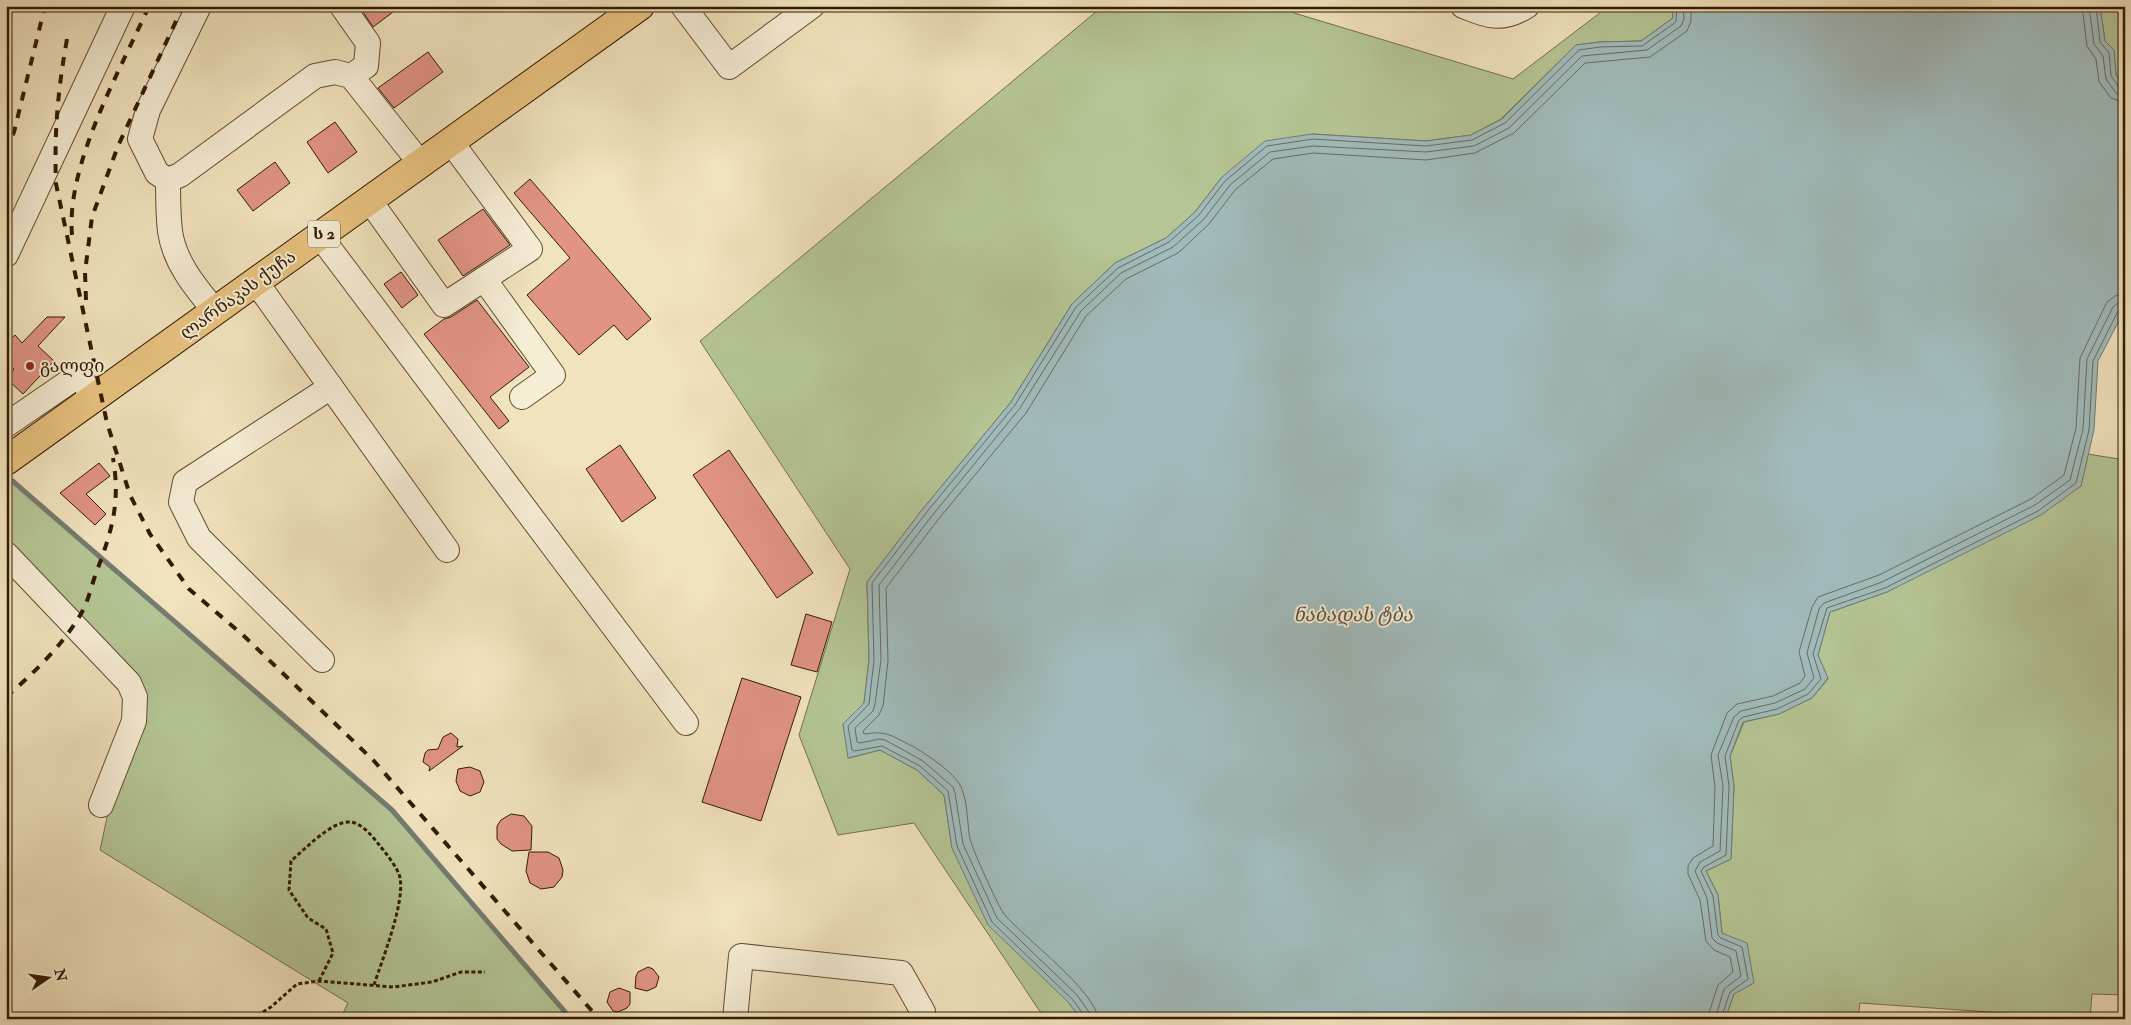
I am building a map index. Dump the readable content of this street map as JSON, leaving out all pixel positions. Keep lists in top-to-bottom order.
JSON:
{
  "streets": {
    "highway": ["ს 2", "ლარნაკას ქუჩა"]
  },
  "water": ["ნაბადას ტბა"],
  "places": ["გალფი"],
  "north": "right"
}
